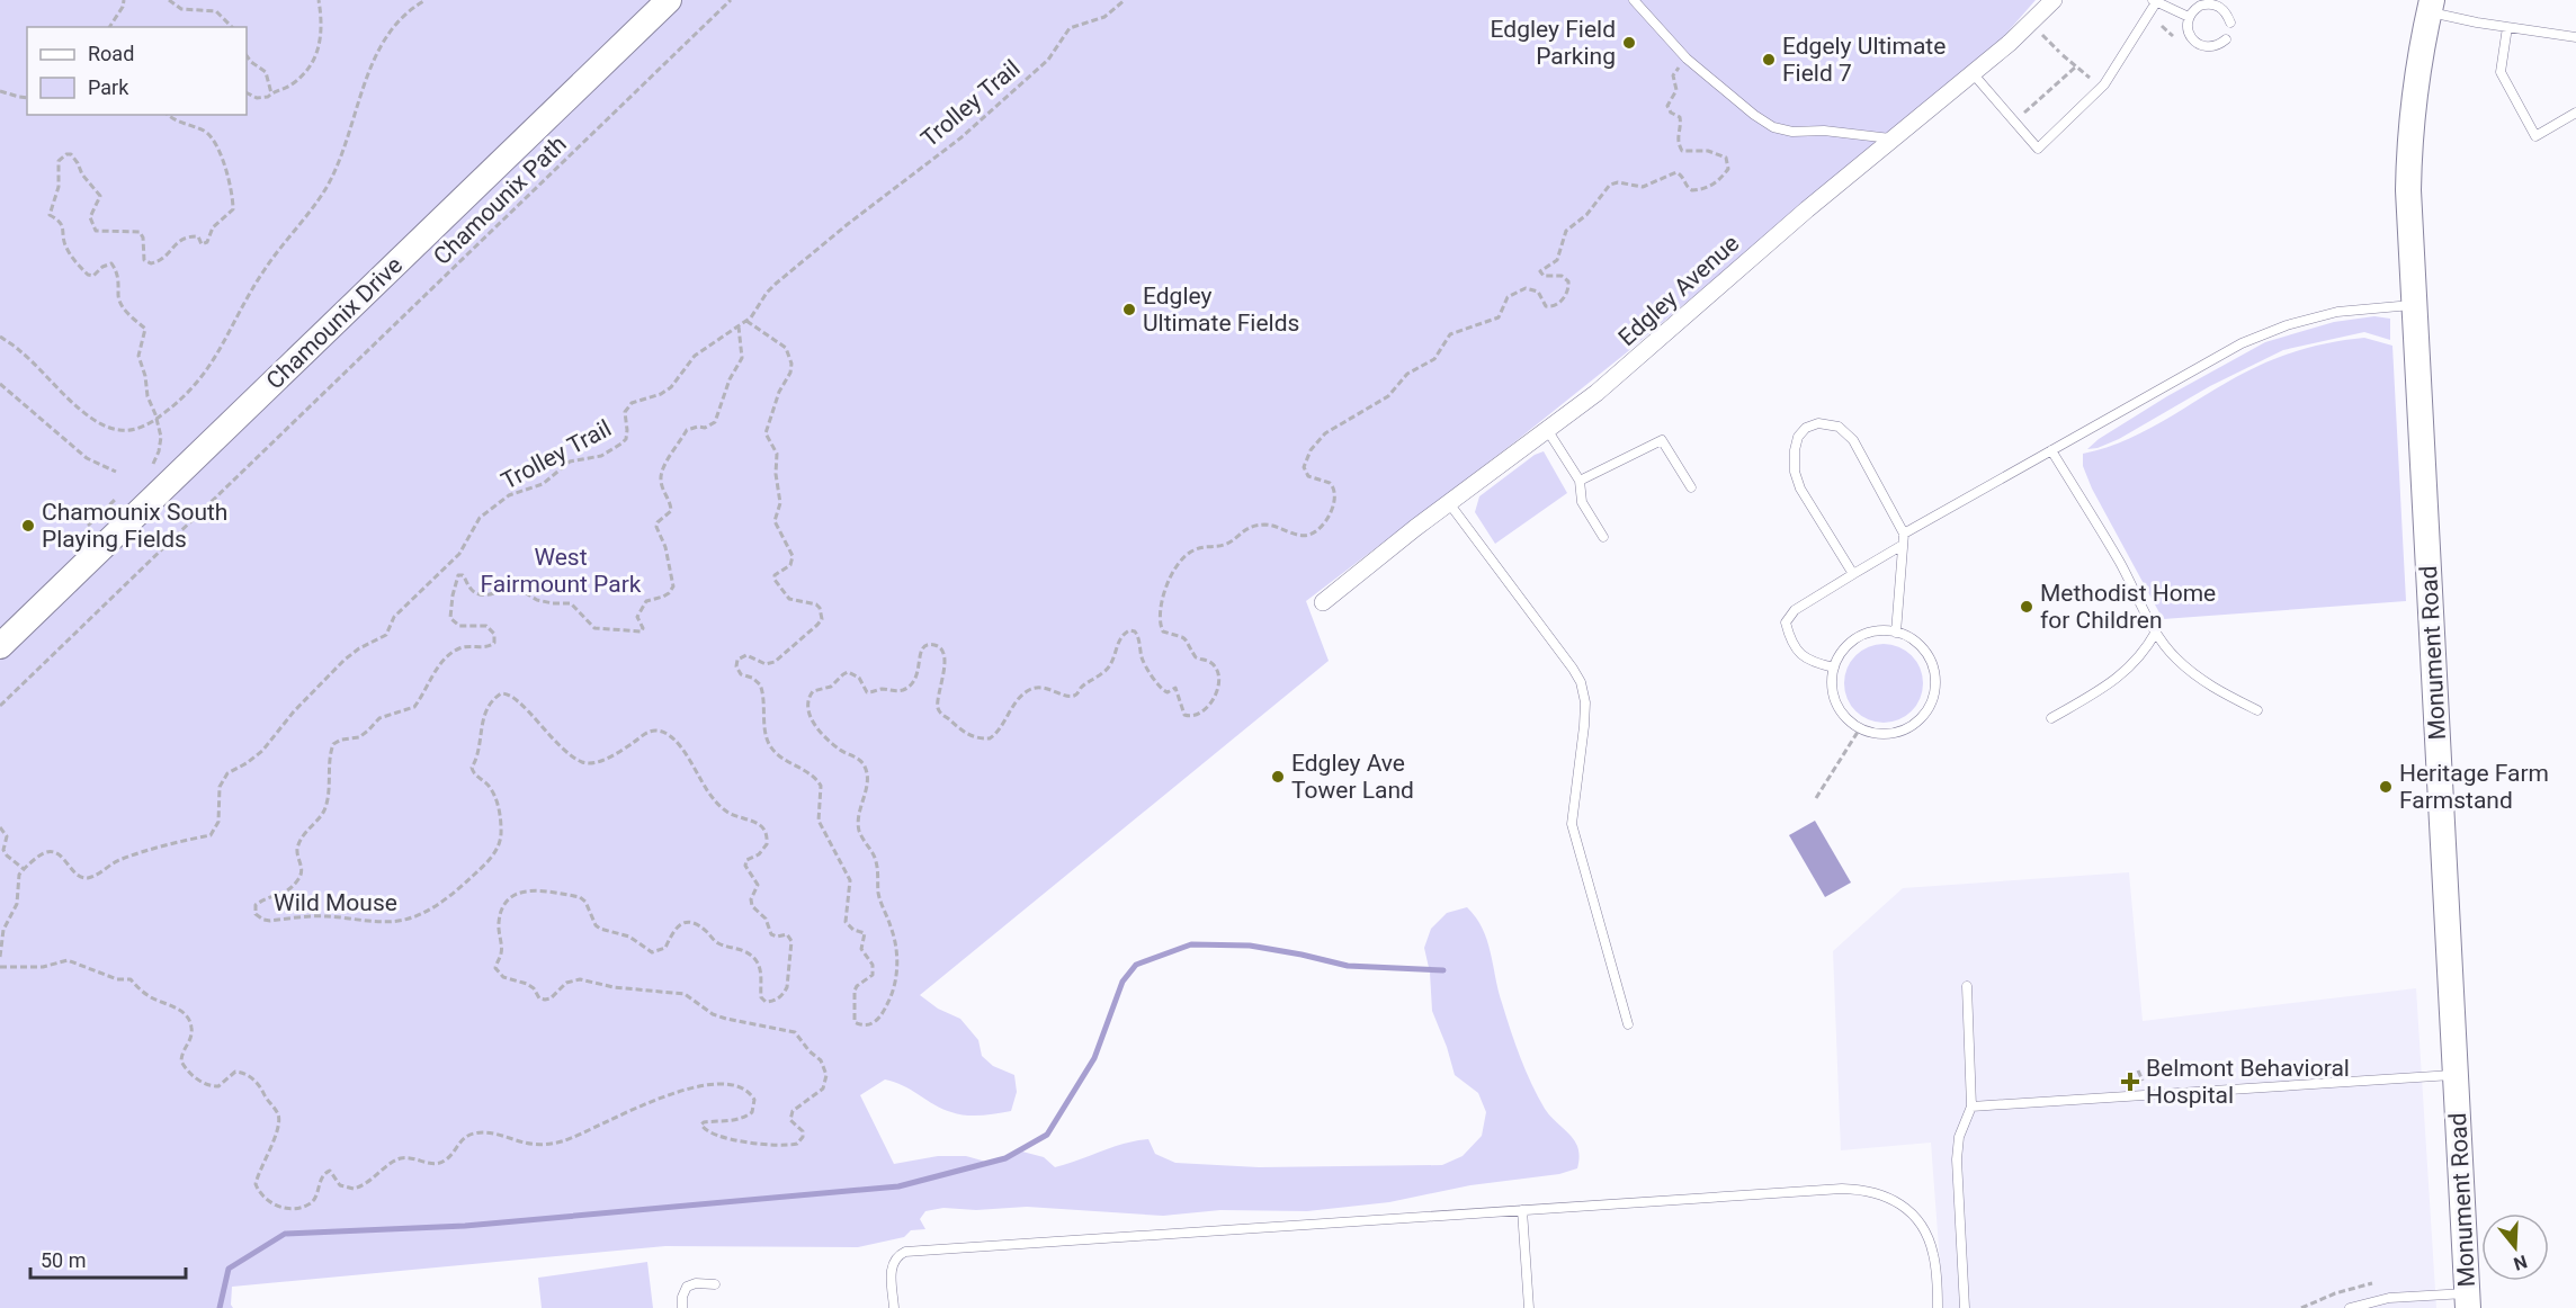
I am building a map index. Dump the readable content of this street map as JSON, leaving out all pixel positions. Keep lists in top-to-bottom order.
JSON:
{
  "streets": {
    "street": ["Edgley Avenue", "Chamounix Drive", "Monument Road"],
    "path": ["Trolley Trail", "Chamounix Path", "Wild Mouse"]
  },
  "crossings": [
    ["Trolley Trail", "Wild Mouse"]
  ],
  "parks": ["West Fairmount Park"],
  "places": {
    "other": [
      "Edgley Field Parking",
      "Edgely Ultimate Field 7",
      "Edgley Ultimate Fields",
      "Chamounix South Playing Fields",
      "Methodist Home for Children",
      "Edgley Ave Tower Land",
      "Heritage Farm Farmstand"
    ],
    "health": ["Belmont Behavioral Hospital"]
  },
  "legend": ["Road", "Park"],
  "scale_bar": "50 m",
  "north": "bottom"
}
